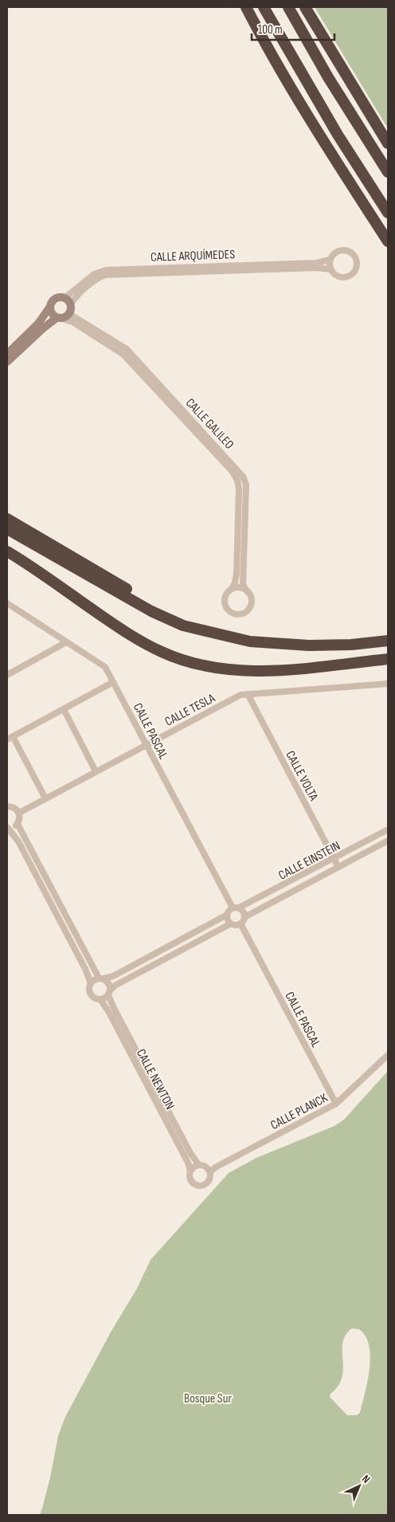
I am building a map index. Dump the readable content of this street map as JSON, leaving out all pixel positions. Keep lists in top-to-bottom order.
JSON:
{
  "streets": {
    "street": [
      "CALLE ARQUÍMEDES",
      "CALLE GALILEO",
      "CALLE TESLA",
      "CALLE PASCAL",
      "CALLE VOLTA",
      "CALLE EINSTEIN",
      "CALLE NEWTON",
      "CALLE PLANCK"
    ]
  },
  "crossings": [
    ["CALLE ARQUÍMEDES", "CALLE GALILEO"],
    ["CALLE TESLA", "CALLE PASCAL"],
    ["CALLE TESLA", "CALLE VOLTA"],
    ["CALLE PASCAL", "CALLE EINSTEIN"],
    ["CALLE PASCAL", "CALLE PLANCK"],
    ["CALLE VOLTA", "CALLE EINSTEIN"],
    ["CALLE NEWTON", "CALLE PLANCK"]
  ],
  "parks": ["Bosque Sur"],
  "scale_bar": "100 m",
  "north": "top right"
}
